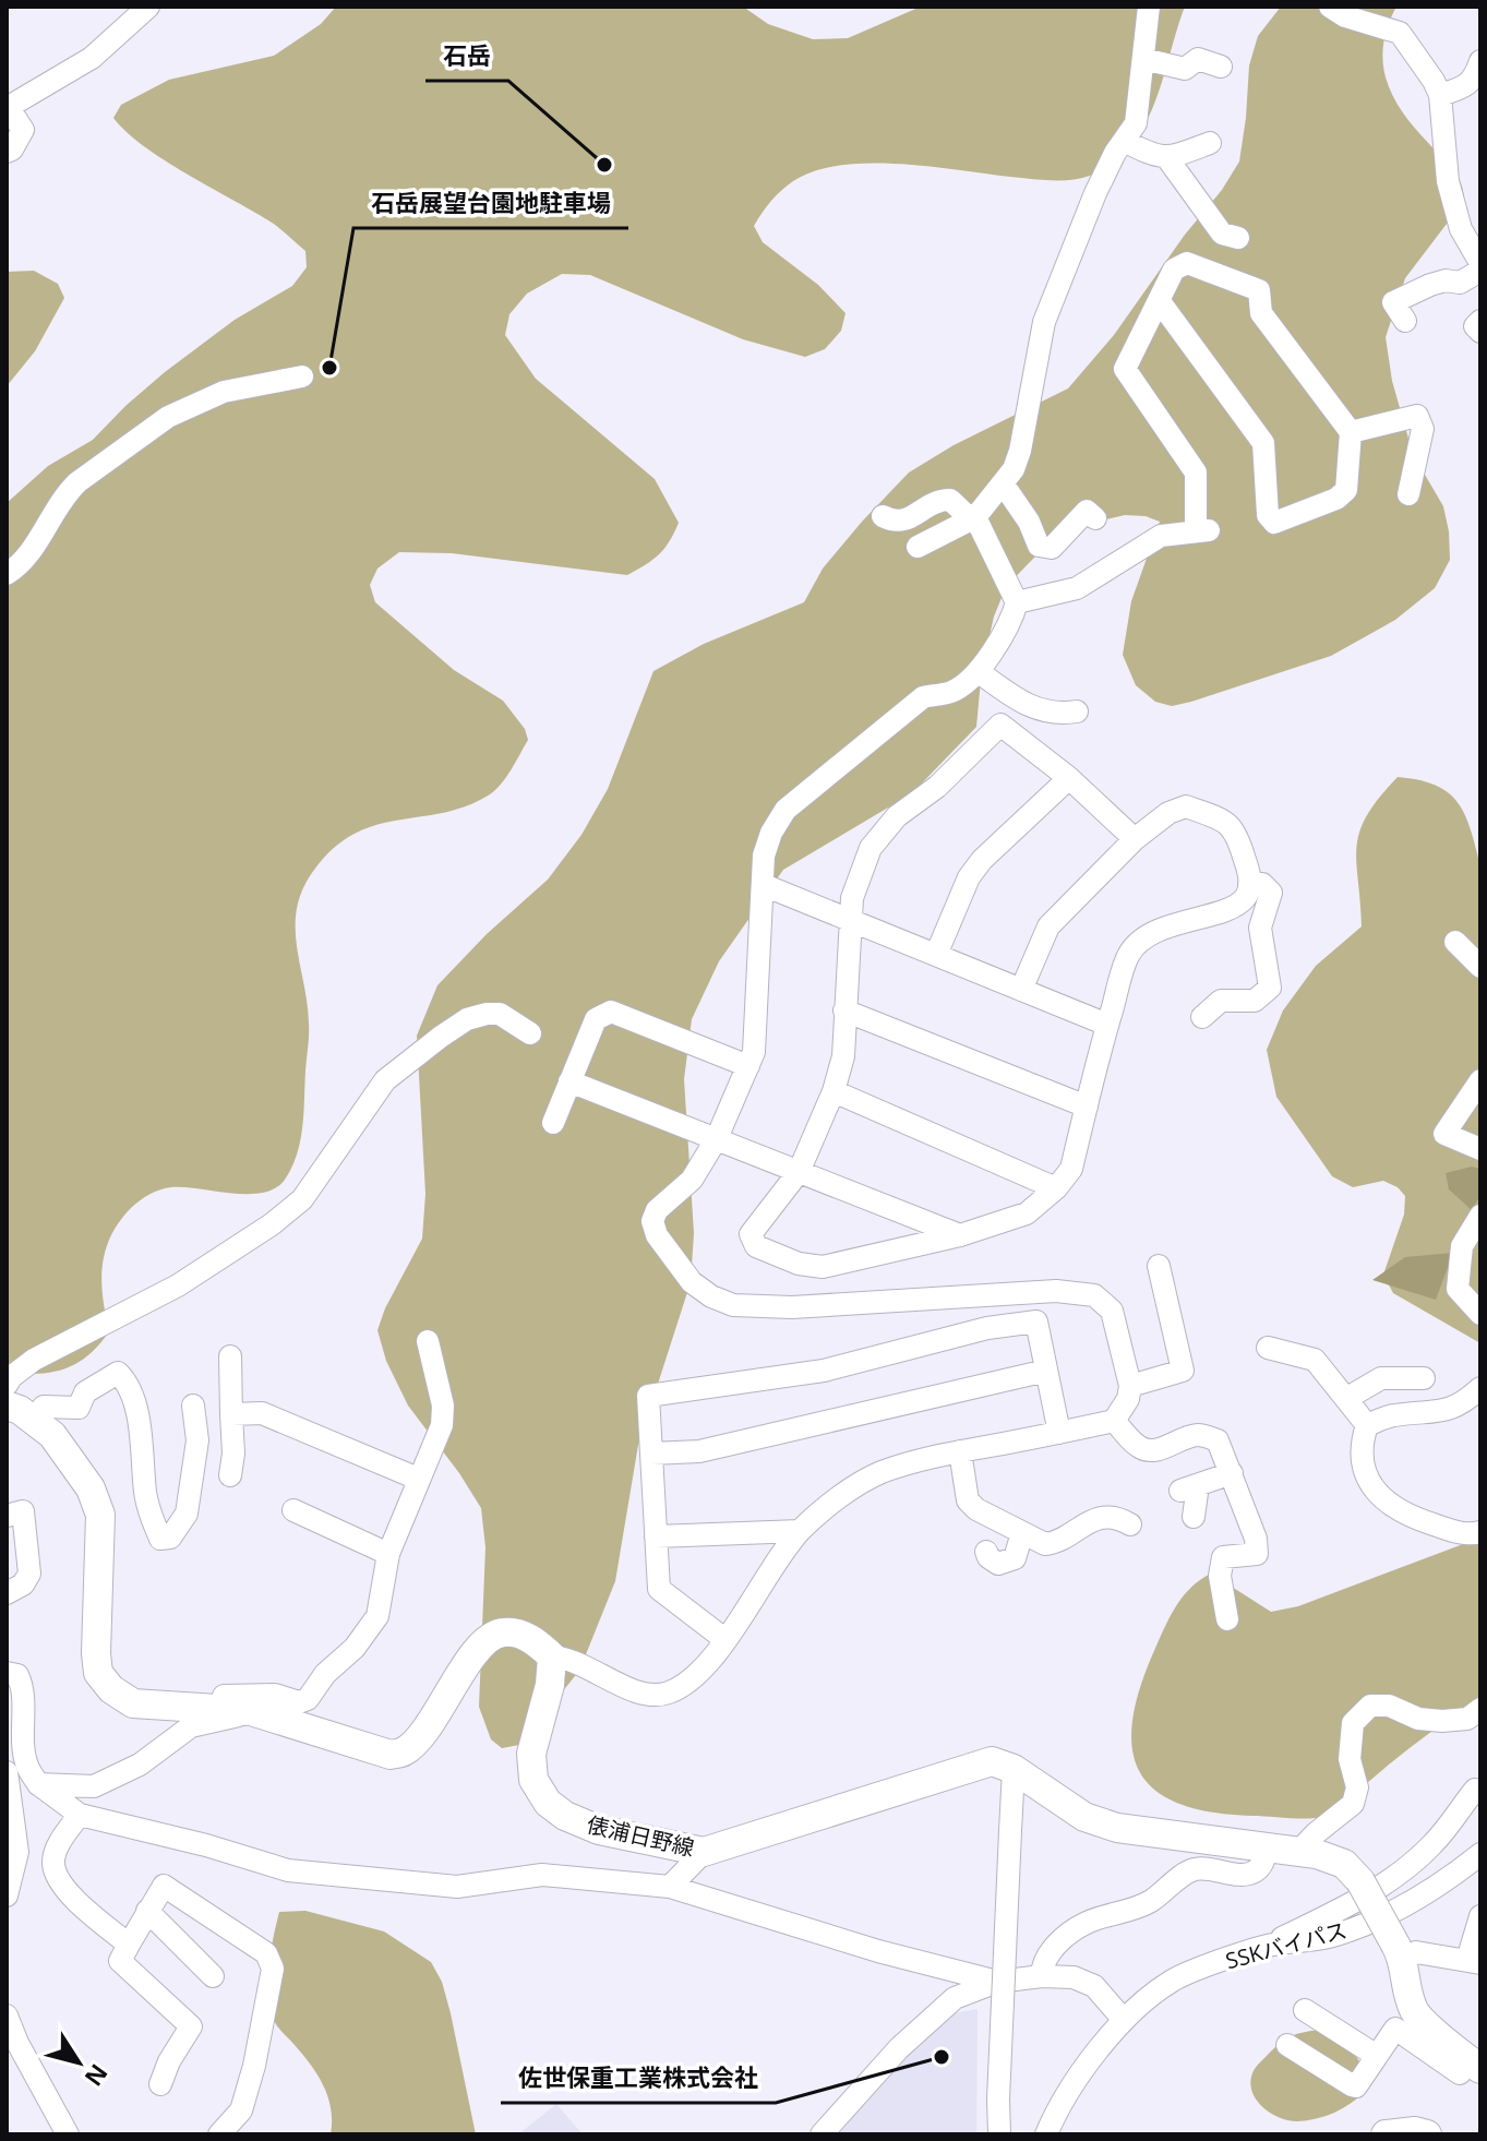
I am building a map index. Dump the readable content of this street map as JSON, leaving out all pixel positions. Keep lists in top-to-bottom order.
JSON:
{
  "streets": {
    "main road": ["俵浦日野線"],
    "street": ["SSKバイパス"]
  },
  "places": ["石岳", "石岳展望台園地駐車場", "佐世保重工業株式会社"],
  "north": "bottom right"
}
